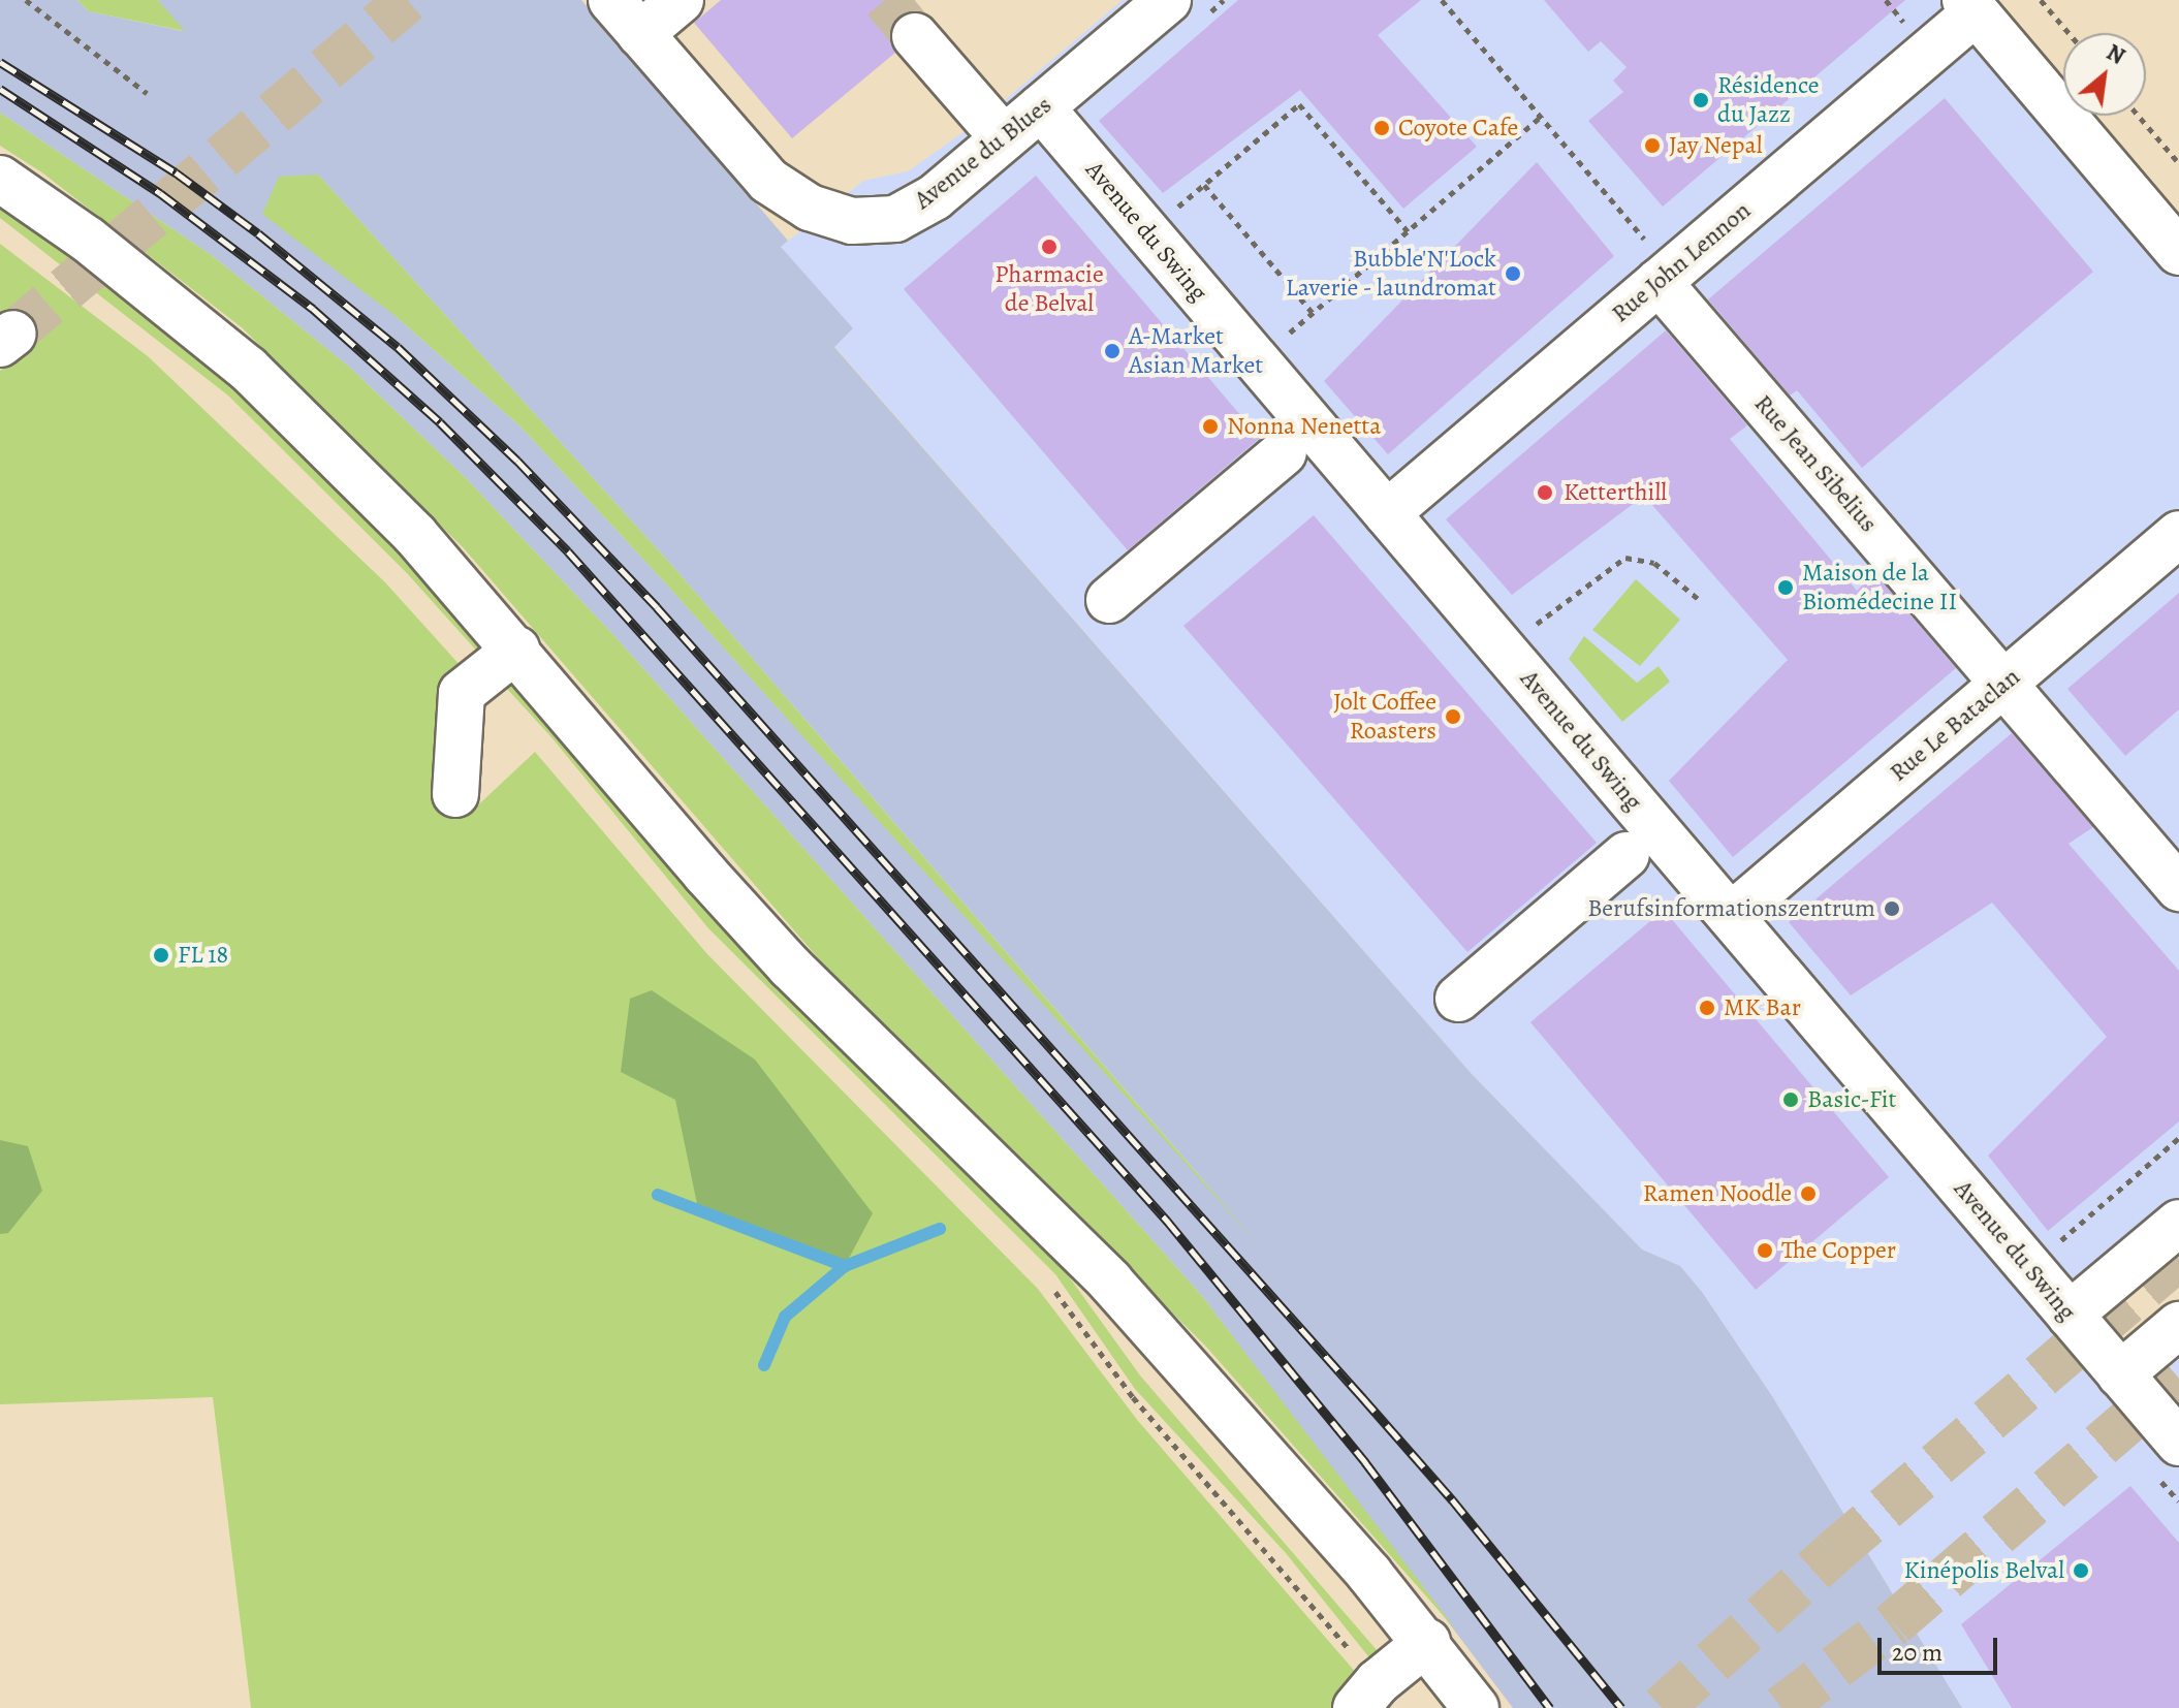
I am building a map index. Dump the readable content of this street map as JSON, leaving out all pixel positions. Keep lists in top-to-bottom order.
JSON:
{
  "streets": {
    "street": [
      "Avenue du Blues",
      "Avenue du Swing",
      "Rue John Lennon",
      "Rue Jean Sibelius",
      "Rue Le Bataclan"
    ]
  },
  "crossings": [
    ["Avenue du Blues", "Avenue du Swing"],
    ["Avenue du Swing", "Rue John Lennon"],
    ["Avenue du Swing", "Rue Le Bataclan"],
    ["Rue John Lennon", "Rue Jean Sibelius"],
    ["Rue Jean Sibelius", "Rue Le Bataclan"]
  ],
  "places": [
    "Résidence du Jazz",
    "Coyote Cafe",
    "Jay Nepal",
    "Pharmacie de Belval",
    "Bubble'N'Lock Laverie - laundromat",
    "A-Market Asian Market",
    "Nonna Nenetta",
    "Ketterthill",
    "Maison de la Biomédecine II",
    "Jolt Coffee Roasters",
    "Berufsinformationszentrum",
    "FL 18",
    "MK Bar",
    "Basic-Fit",
    "Ramen Noodle",
    "The Copper",
    "Kinépolis Belval"
  ],
  "scale_bar": "20 m",
  "north": "top right"
}
